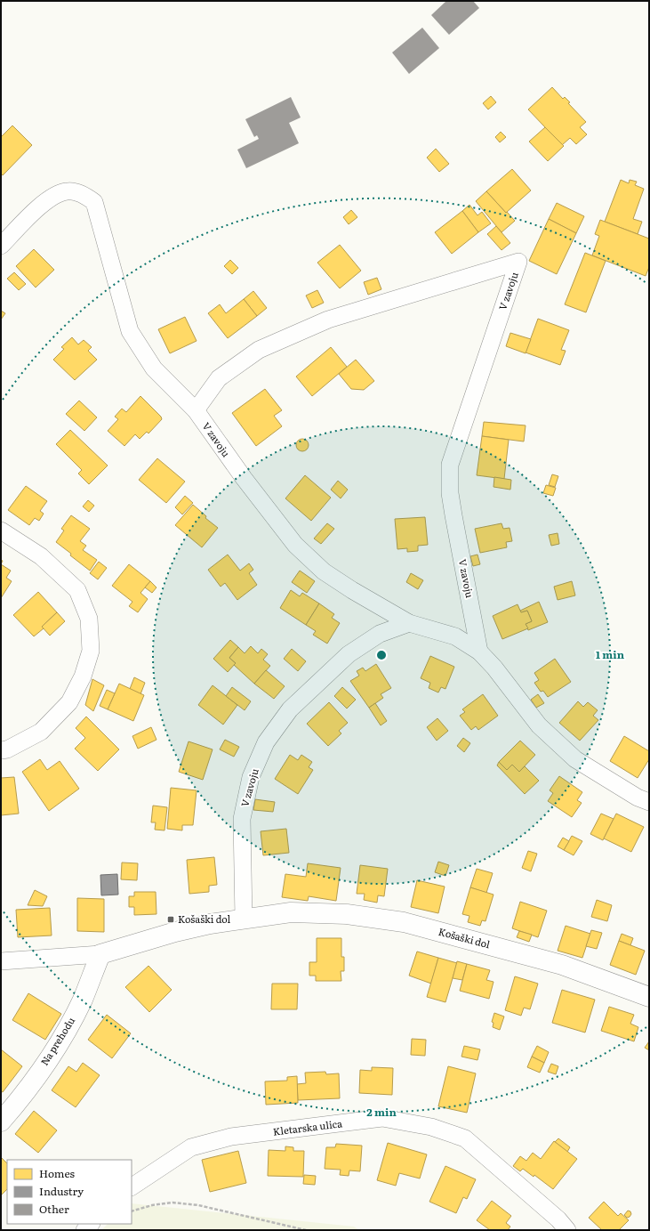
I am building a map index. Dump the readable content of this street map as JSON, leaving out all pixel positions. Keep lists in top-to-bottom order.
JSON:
{
  "streets": {
    "street": [
      "V zavoju",
      "Košaški dol",
      "Na prehodu",
      "Kletarska ulica"
    ]
  },
  "crossings": [
    ["V zavoju", "Košaški dol"],
    ["Košaški dol", "Na prehodu"]
  ],
  "places": {
    "transit": ["Košaški dol"]
  },
  "legend": ["Homes", "Industry", "Other"],
  "rings": ["1 min", "2 min"]
}
